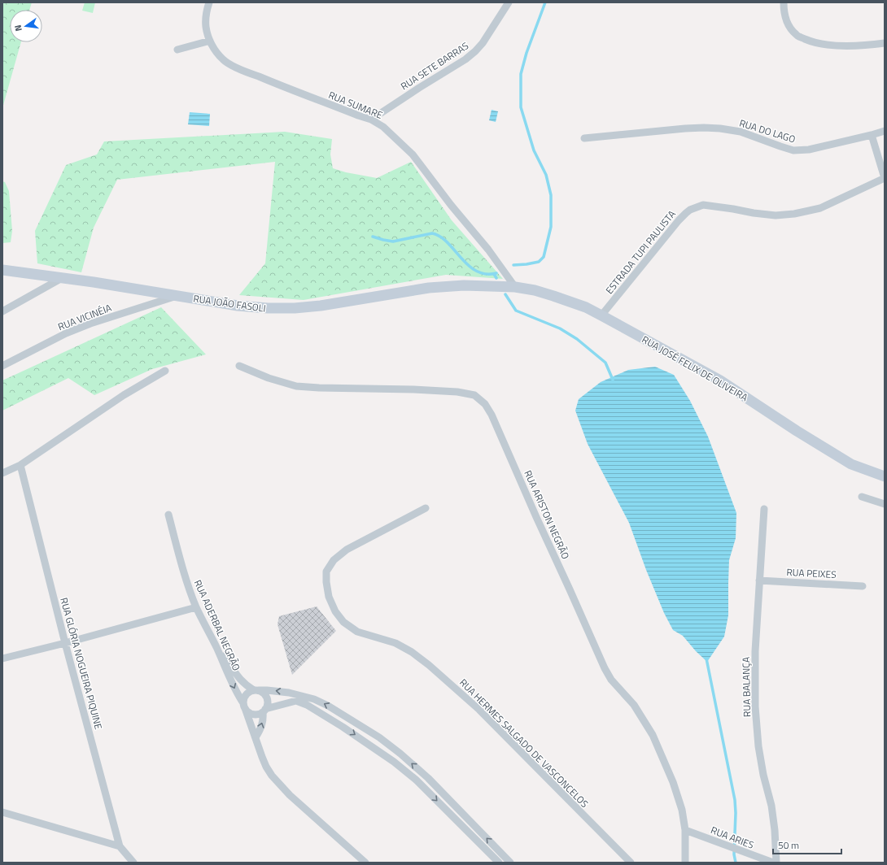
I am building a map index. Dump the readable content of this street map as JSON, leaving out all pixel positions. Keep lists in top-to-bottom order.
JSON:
{
  "streets": {
    "main road": ["RUA JOÃO FASOLI", "RUA JOSÉ FELIX DE OLIVEIRA"],
    "street": [
      "RUA SETE BARRAS",
      "RUA SUMARE",
      "RUA DO LAGO",
      "ESTRADA TUPI PAULISTA",
      "RUA VICINÉIA",
      "RUA ARISTON NEGRÃO",
      "RUA PEIXES",
      "RUA ADERBAL NEGRÃO",
      "RUA GLÓRIA NOGUEIRA PIQUINE",
      "RUA BALANÇA",
      "RUA HERMES SALGADO DE VASCONCELOS",
      "RUA ARIES"
    ]
  },
  "crossings": [
    ["RUA SETE BARRAS", "RUA SUMARE"],
    ["RUA SUMARE", "RUA JOÃO FASOLI"],
    ["RUA SUMARE", "RUA JOSÉ FELIX DE OLIVEIRA"],
    ["ESTRADA TUPI PAULISTA", "RUA JOSÉ FELIX DE OLIVEIRA"],
    ["RUA JOÃO FASOLI", "RUA VICINÉIA"],
    ["RUA JOÃO FASOLI", "RUA JOSÉ FELIX DE OLIVEIRA"],
    ["RUA ARISTON NEGRÃO", "RUA ARIES"],
    ["RUA PEIXES", "RUA BALANÇA"]
  ],
  "scale_bar": "50 m",
  "north": "left"
}
